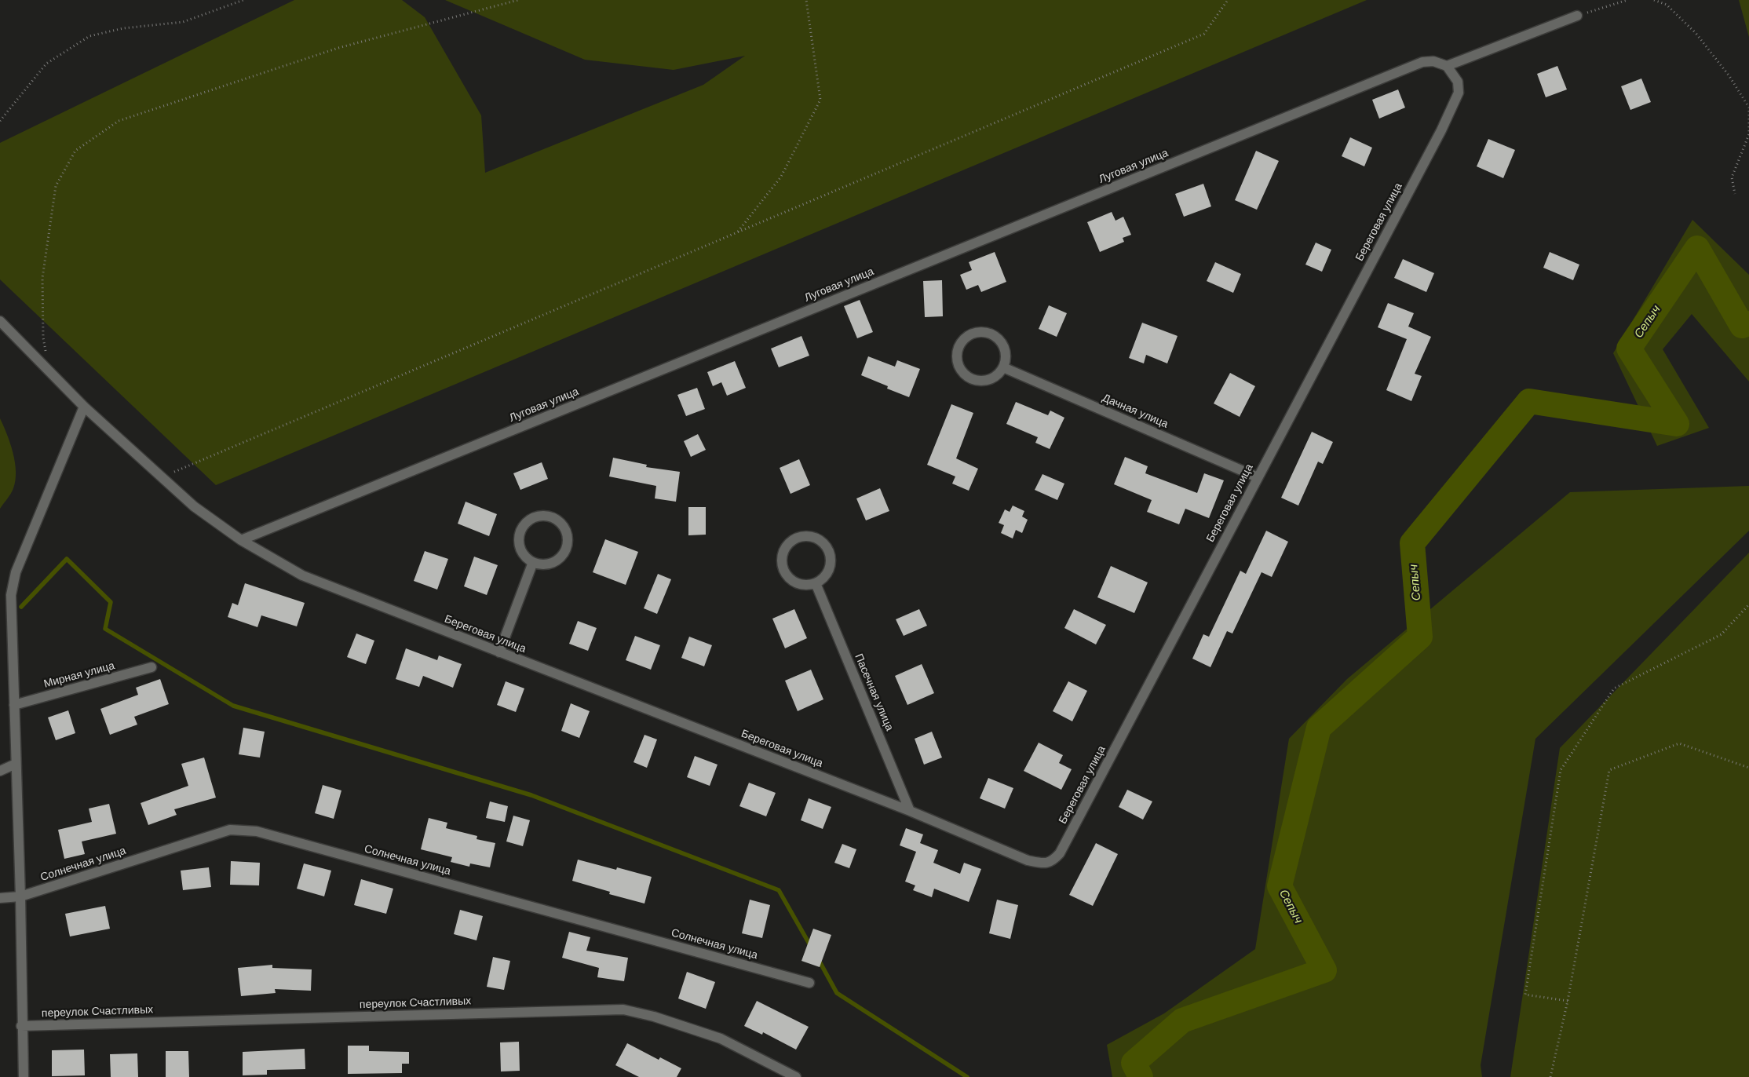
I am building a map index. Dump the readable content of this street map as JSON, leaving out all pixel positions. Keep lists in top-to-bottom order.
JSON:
{
  "streets": {
    "street": [
      "Луговая улица",
      "Береговая улица",
      "Дачная улица",
      "Мирная улица",
      "Пасечная улица",
      "Солнечная улица",
      "переулок Счастливых"
    ]
  },
  "crossings": [
    ["Луговая улица", "Береговая улица"],
    ["Береговая улица", "Дачная улица"],
    ["Береговая улица", "Пасечная улица"]
  ],
  "water": ["Сепыч"]
}
